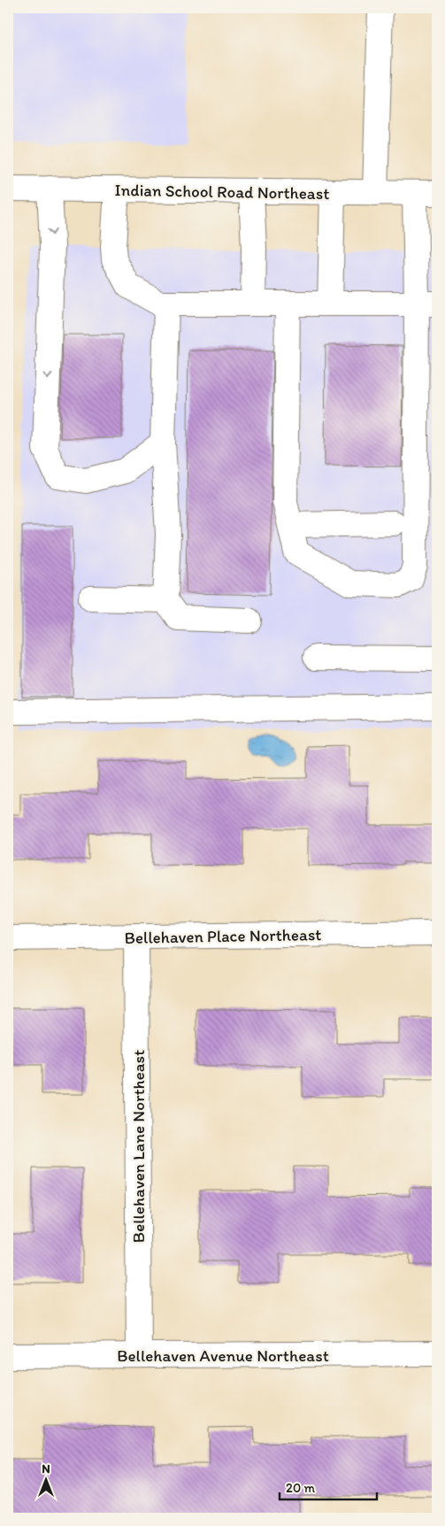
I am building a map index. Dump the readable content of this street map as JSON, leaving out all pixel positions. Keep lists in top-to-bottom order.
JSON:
{
  "streets": {
    "street": [
      "Indian School Road Northeast",
      "Bellehaven Place Northeast",
      "Bellehaven Lane Northeast",
      "Bellehaven Avenue Northeast"
    ]
  },
  "crossings": [
    ["Bellehaven Place Northeast", "Bellehaven Lane Northeast"],
    ["Bellehaven Lane Northeast", "Bellehaven Avenue Northeast"]
  ],
  "scale_bar": "20 m",
  "north": "top"
}
